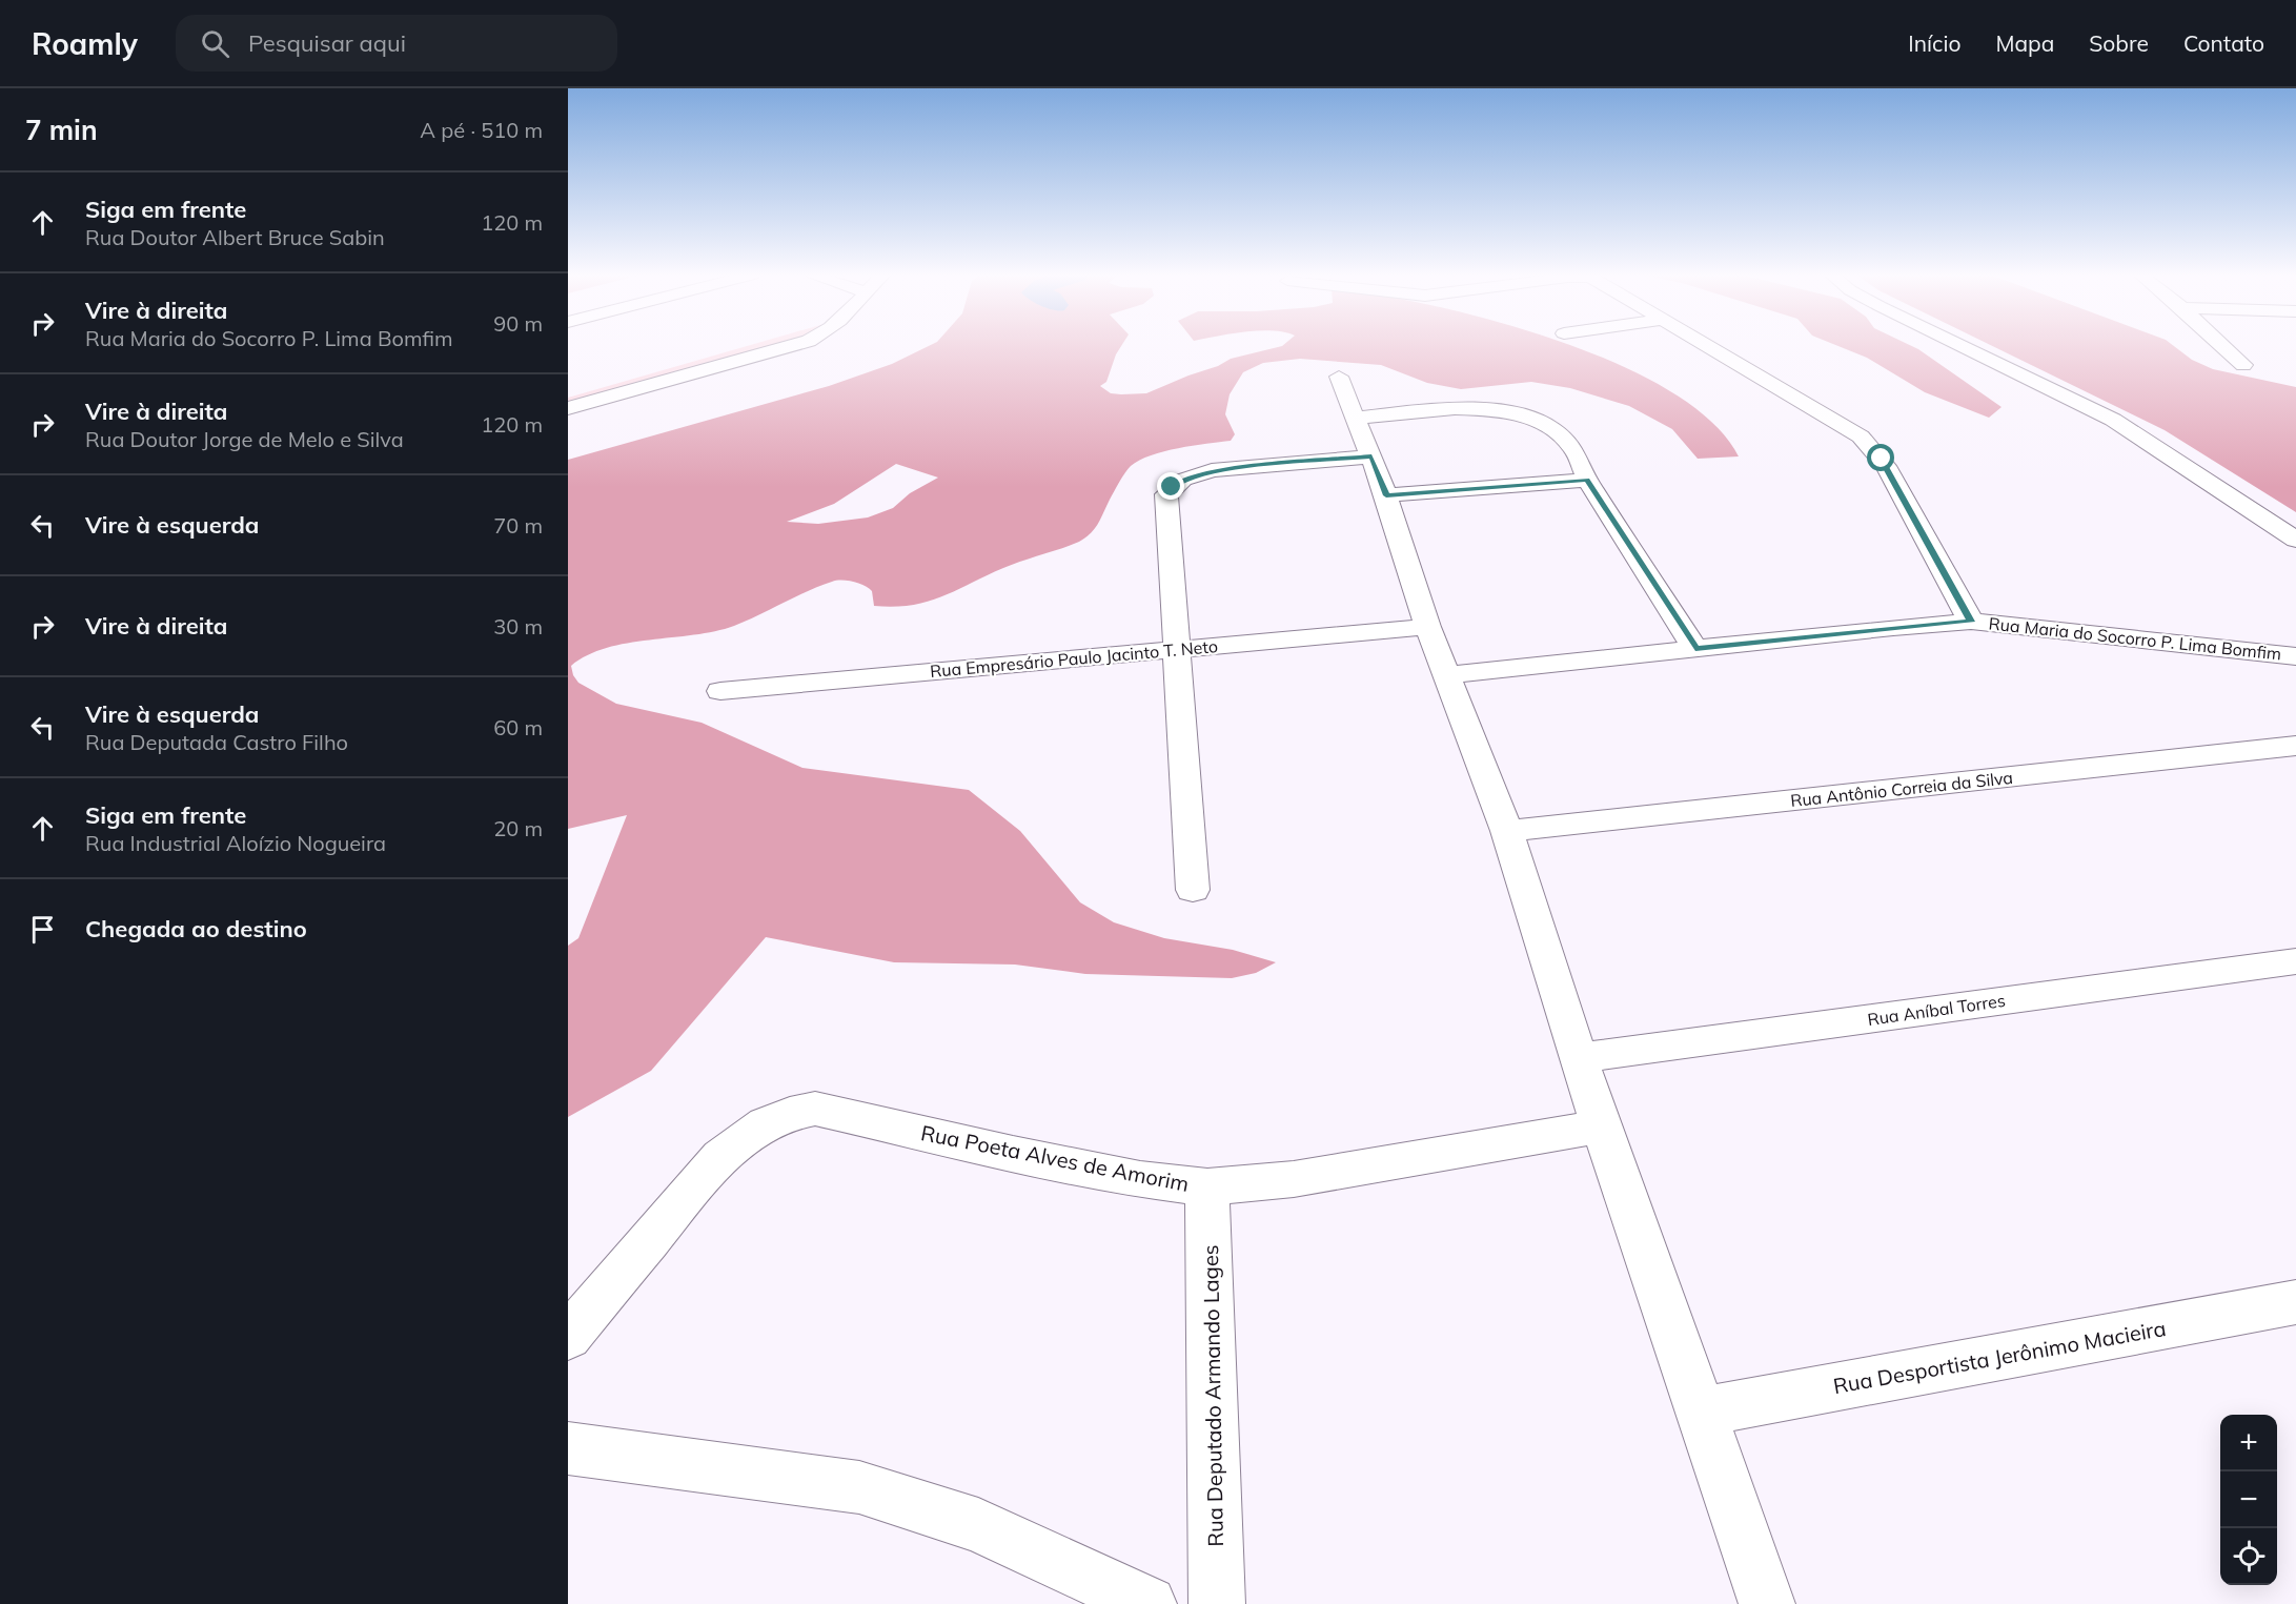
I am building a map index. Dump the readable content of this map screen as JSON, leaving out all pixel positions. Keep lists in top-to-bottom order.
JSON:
{
  "streets": {
    "street": [
      "Rua Maria do Socorro P. Lima Bomfim",
      "Rua Empresário Paulo Jacinto T. Neto",
      "Rua Antônio Correia da Silva",
      "Rua Aníbal Torres",
      "Rua Poeta Alves de Amorim",
      "Rua Desportista Jerônimo Macieira",
      "Rua Deputado Armando Lages"
    ]
  },
  "crossings": [
    ["Rua Poeta Alves de Amorim", "Rua Deputado Armando Lages"]
  ],
  "page": {
    "header": "Roamly",
    "search": "Pesquisar aqui",
    "nav": [
      "Início",
      "Mapa",
      "Sobre",
      "Contato"
    ],
    "heading": ["7 min", "A pé · 510 m"],
    "list": [
      ["Siga em frente", "Rua Doutor Albert Bruce Sabin", "120 m"],
      ["Vire à direita", "Rua Maria do Socorro P. Lima Bomfim", "90 m"],
      ["Vire à direita", "Rua Doutor Jorge de Melo e Silva", "120 m"],
      ["Vire à esquerda", "70 m"],
      ["Vire à direita", "30 m"],
      ["Vire à esquerda", "Rua Deputada Castro Filho", "60 m"],
      ["Siga em frente", "Rua Industrial Aloízio Nogueira", "20 m"],
      "Chegada ao destino"
    ],
    "map_buttons": ["+", "−"]
  }
}
